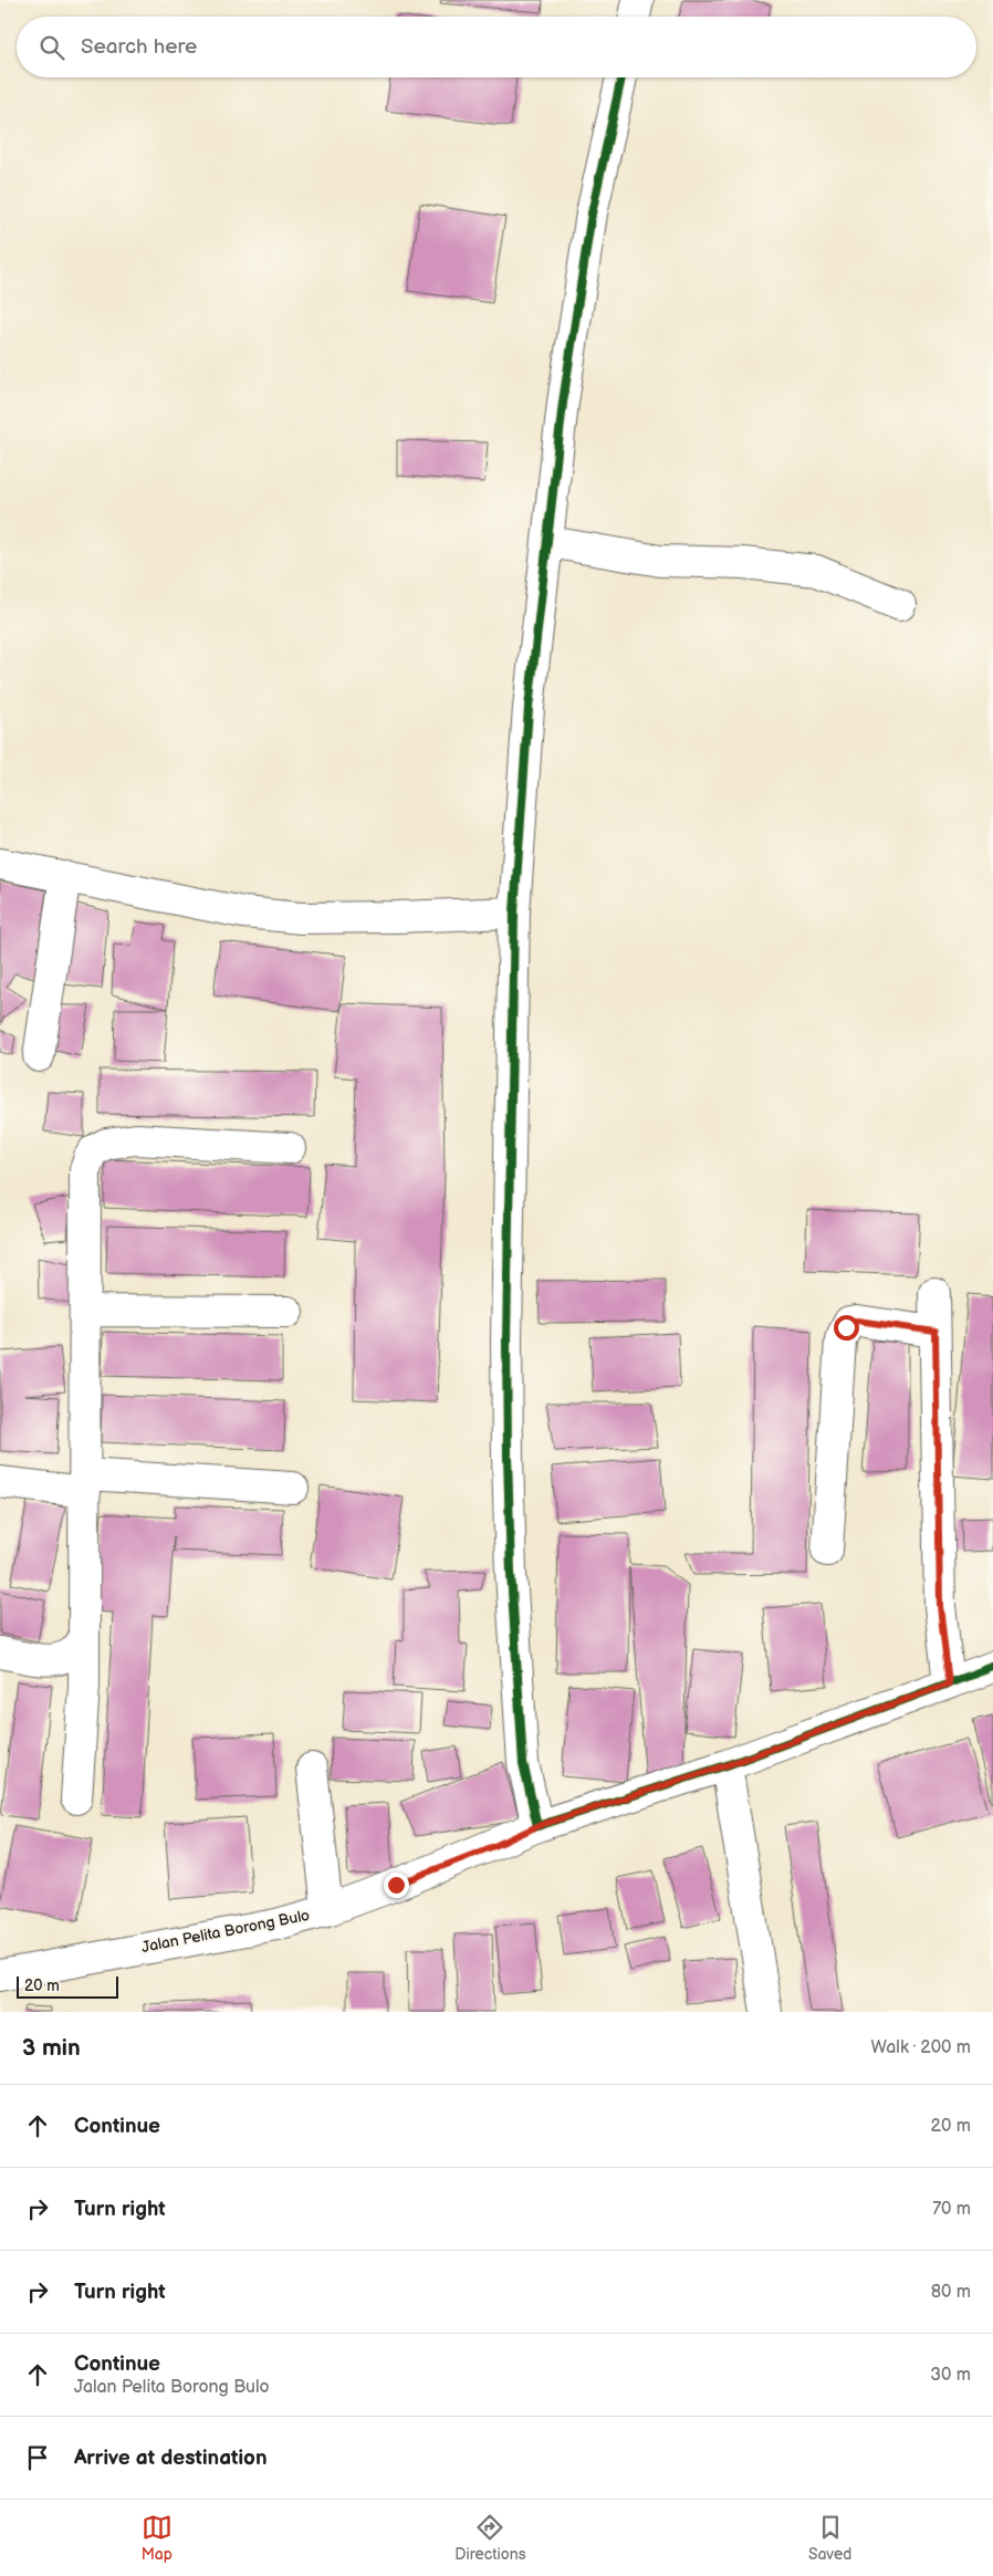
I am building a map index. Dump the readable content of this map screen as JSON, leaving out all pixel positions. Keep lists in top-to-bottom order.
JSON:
{
  "streets": {
    "street": ["Jalan Pelita Borong Bulo"]
  },
  "scale_bar": "20 m",
  "page": {
    "search": "Search here",
    "scale": "20 m",
    "heading": ["3 min", "Walk · 200 m"],
    "list": [
      ["Continue", "20 m"],
      ["Turn right", "70 m"],
      ["Turn right", "80 m"],
      ["Continue", "Jalan Pelita Borong Bulo", "30 m"],
      "Arrive at destination"
    ],
    "nav": ["Map", "Directions", "Saved"]
  }
}
